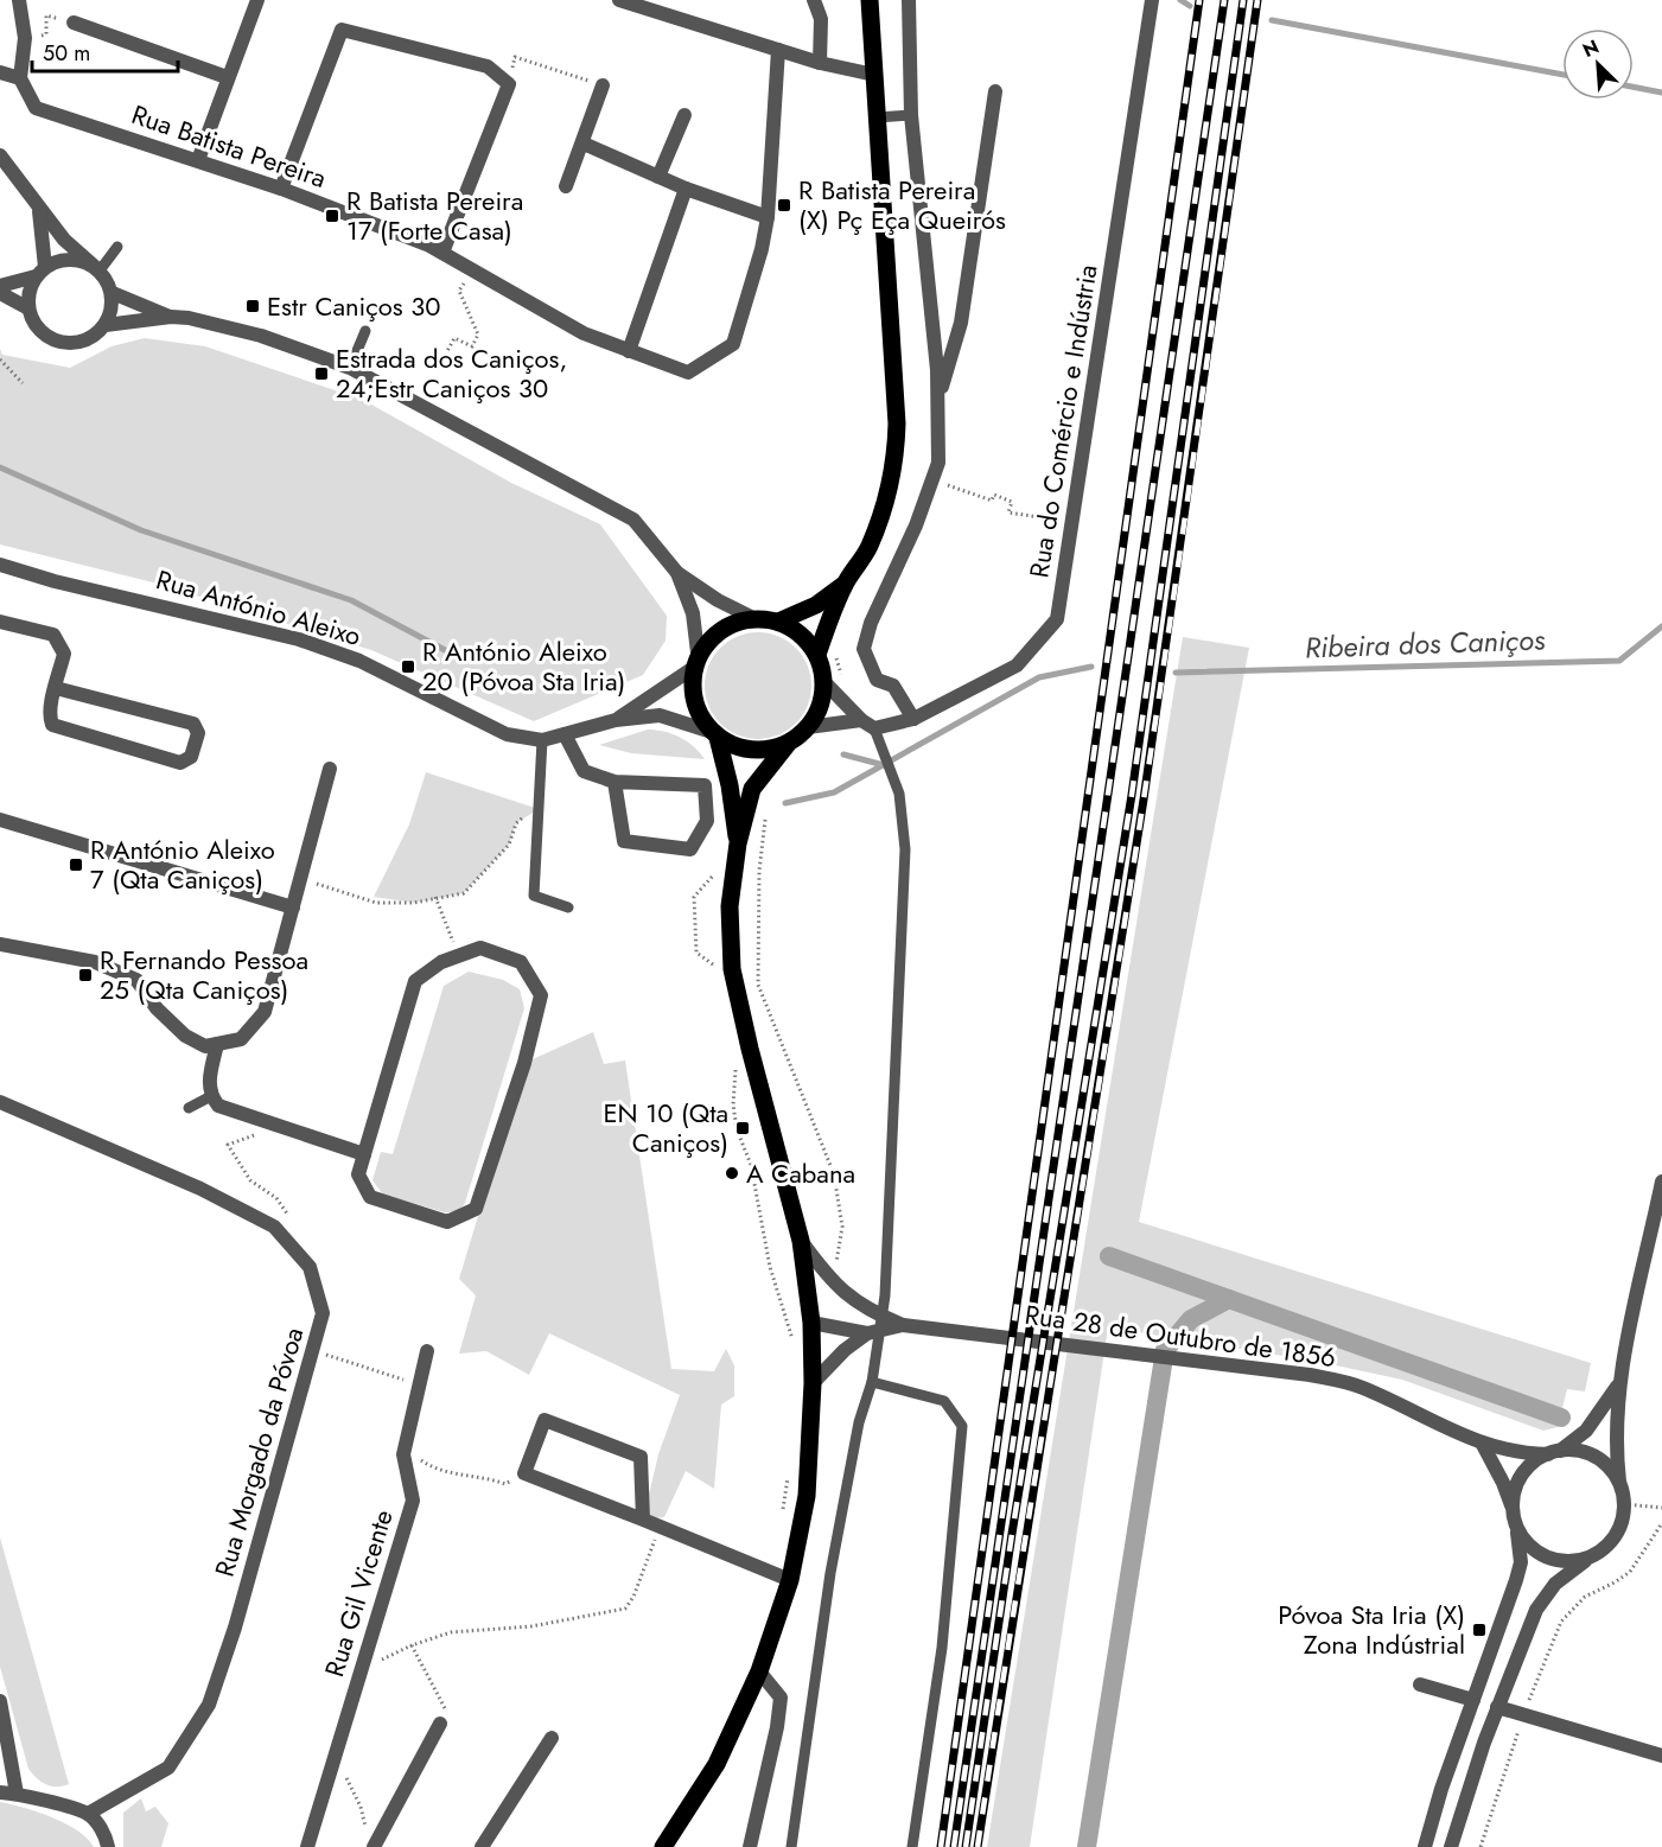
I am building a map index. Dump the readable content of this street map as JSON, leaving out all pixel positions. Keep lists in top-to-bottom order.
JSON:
{
  "streets": {
    "street": [
      "Rua Batista Pereira",
      "Rua do Comércio e Indústria",
      "Rua António Aleixo",
      "Rua 28 de Outubro de 1856",
      "Rua Morgado da Póvoa",
      "Rua Gil Vicente"
    ]
  },
  "crossings": [
    ["Rua do Comércio e Indústria", "Rua António Aleixo"]
  ],
  "water": ["Ribeira dos Caniços"],
  "places": {
    "transit": [
      "R Batista Pereira (X) Pç Eça Queirós",
      "R Batista Pereira 17 (Forte Casa)",
      "Estr Caniços 30",
      "Estrada dos Caniços, 24;Estr Caniços 30",
      "R António Aleixo 20 (Póvoa Sta Iria)",
      "R António Aleixo 7 (Qta Caniços)",
      "R Fernando Pessoa 25 (Qta Caniços)",
      "EN 10 (Qta Caniços)",
      "Póvoa Sta Iria (X) Zona Indústrial"
    ],
    "other": ["A Cabana"]
  },
  "scale_bar": "50 m",
  "north": "top left"
}
